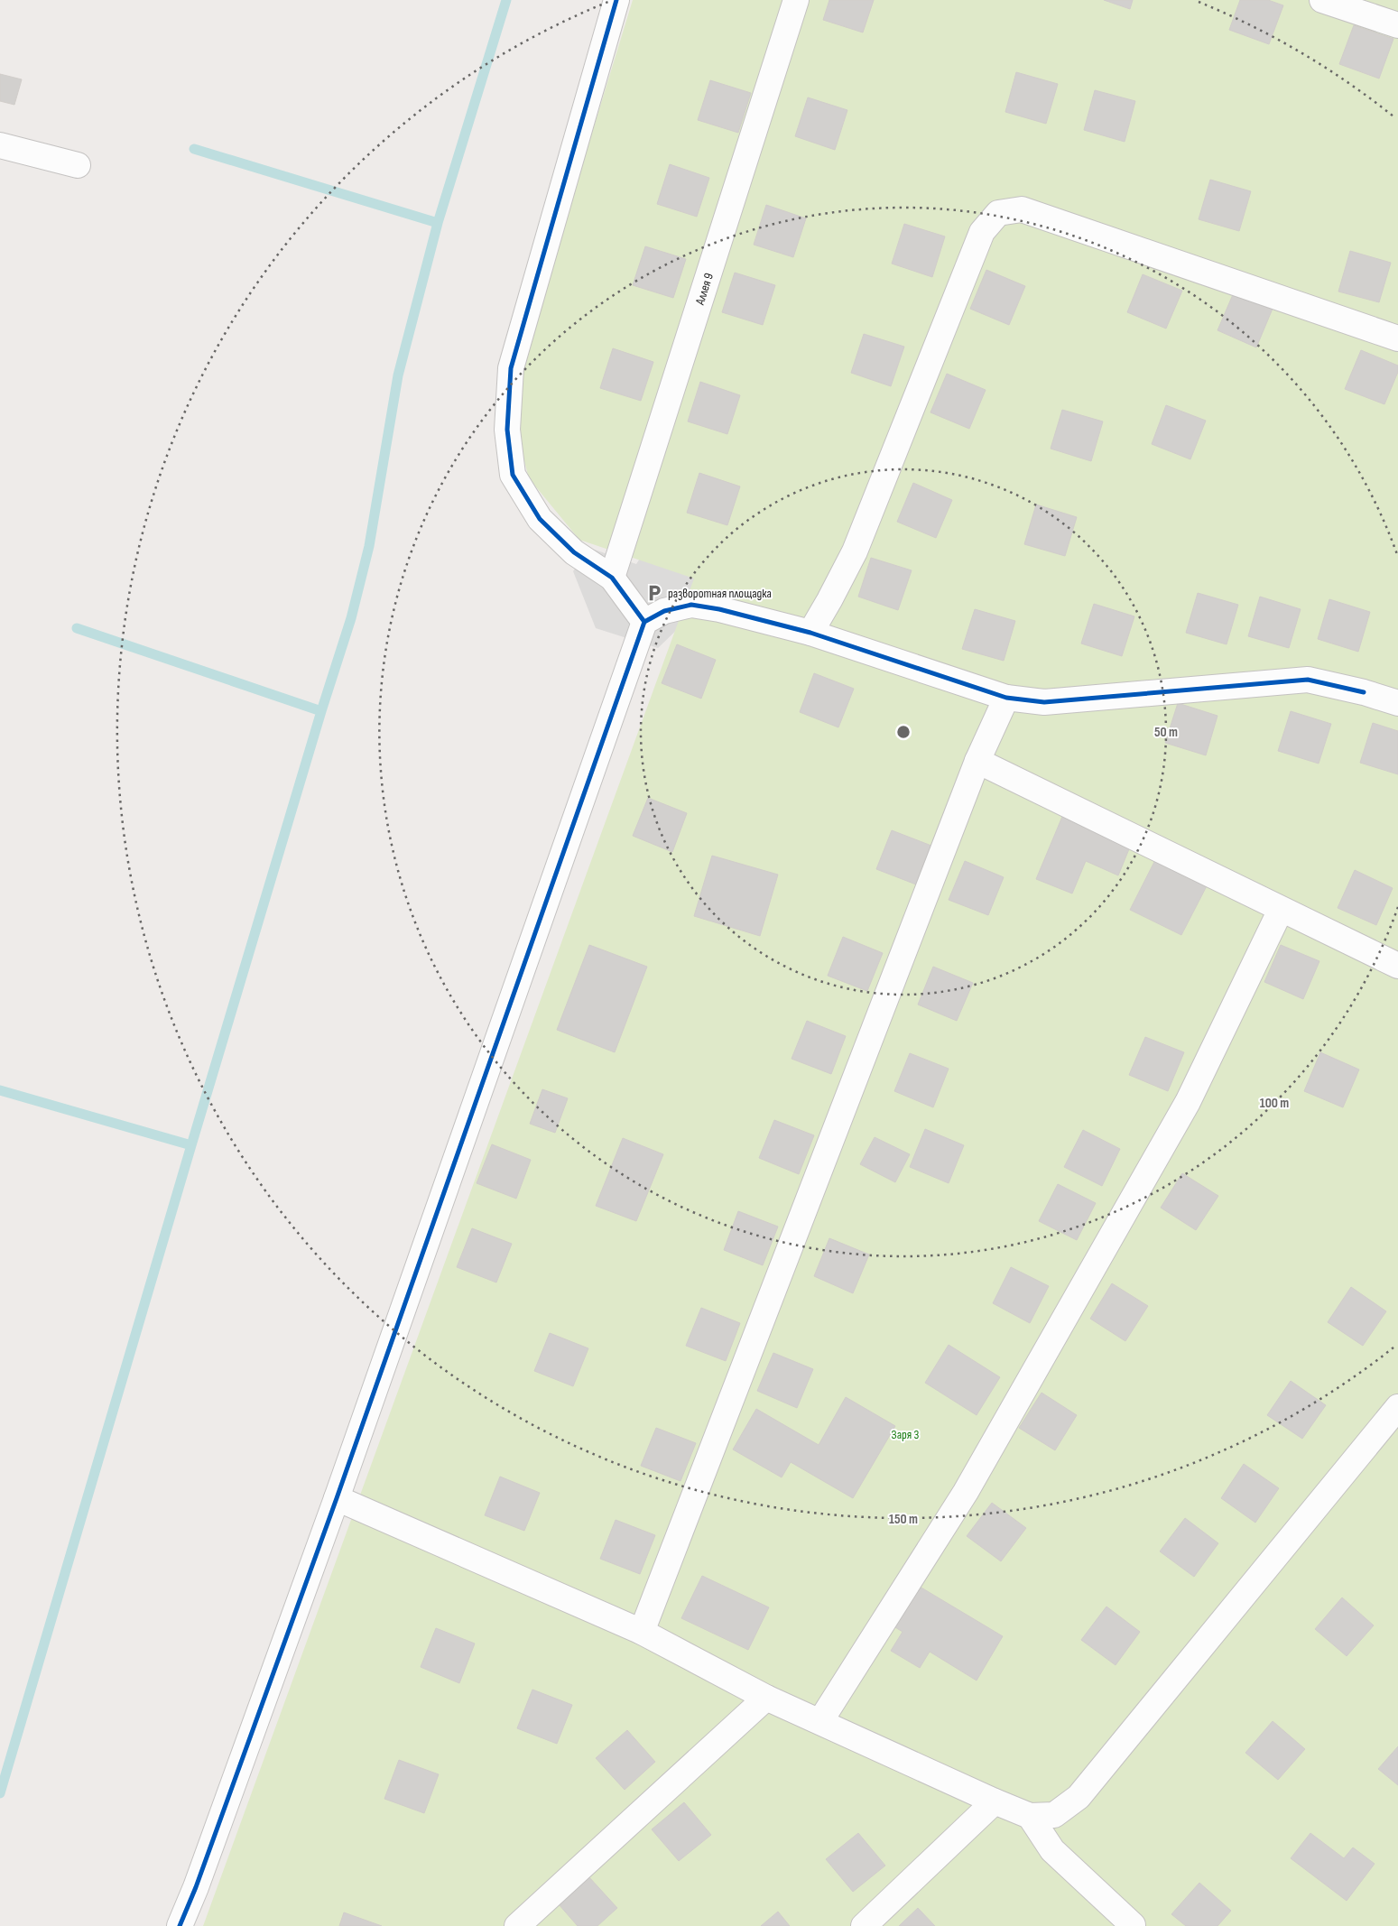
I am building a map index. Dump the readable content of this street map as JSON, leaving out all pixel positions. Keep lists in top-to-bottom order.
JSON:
{
  "streets": {
    "street": ["Аллея 9"]
  },
  "parks": ["Заря 3"],
  "places": {
    "parking": ["разворотная площадка"]
  },
  "rings": ["50 m", "100 m", "150 m"]
}
